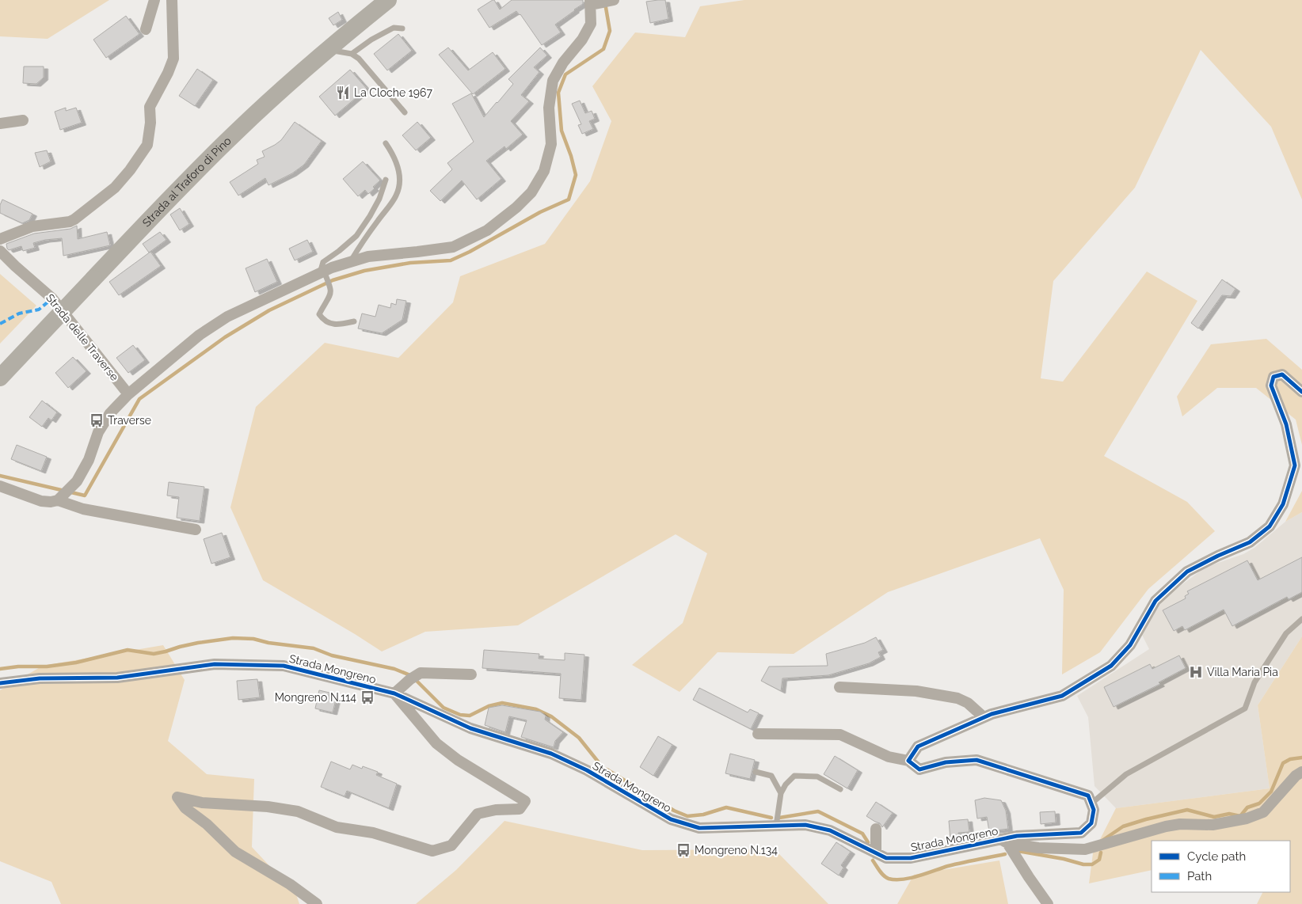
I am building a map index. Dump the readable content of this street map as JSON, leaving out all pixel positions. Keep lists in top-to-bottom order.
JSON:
{
  "streets": {
    "main road": ["Strada al Traforo di Pino"],
    "street": ["Strada delle Traverse", "Strada Mongreno"]
  },
  "places": {
    "restaurant": ["La Cloche 1967"],
    "bus stop": ["Traverse", "Mongreno N.114", "Mongreno N.134"],
    "hospital": ["Villa Maria Pia"]
  },
  "legend": ["Cycle path", "Path"]
}
